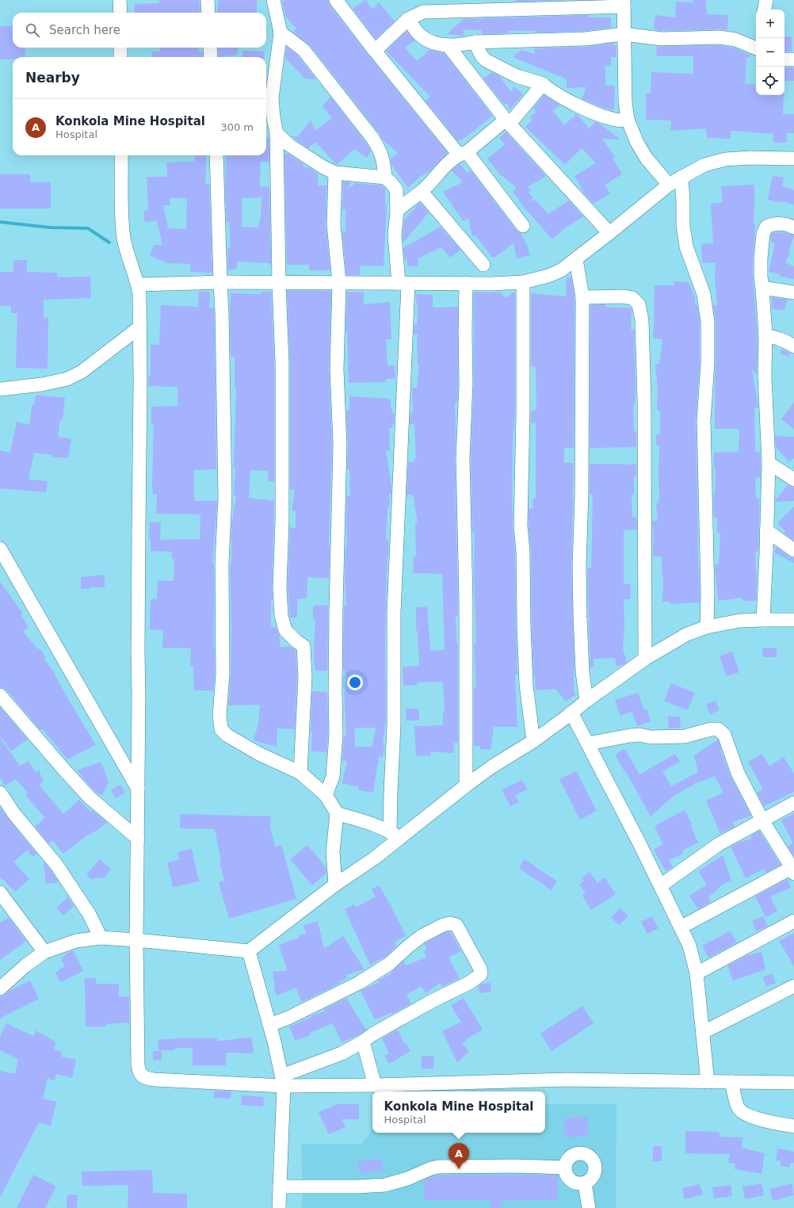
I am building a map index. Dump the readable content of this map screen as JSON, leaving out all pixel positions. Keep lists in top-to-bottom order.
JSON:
{
  "page": {
    "map_buttons": ["+", "−"],
    "search": "Search here",
    "heading": "Nearby",
    "list": [
      {
        "mark": "A",
        "name": "Konkola Mine Hospital",
        "note": "Hospital",
        "value": "300 m"
      }
    ],
    "popup": ["Konkola Mine Hospital", "Hospital"],
    "pins": "A"
  }
}
